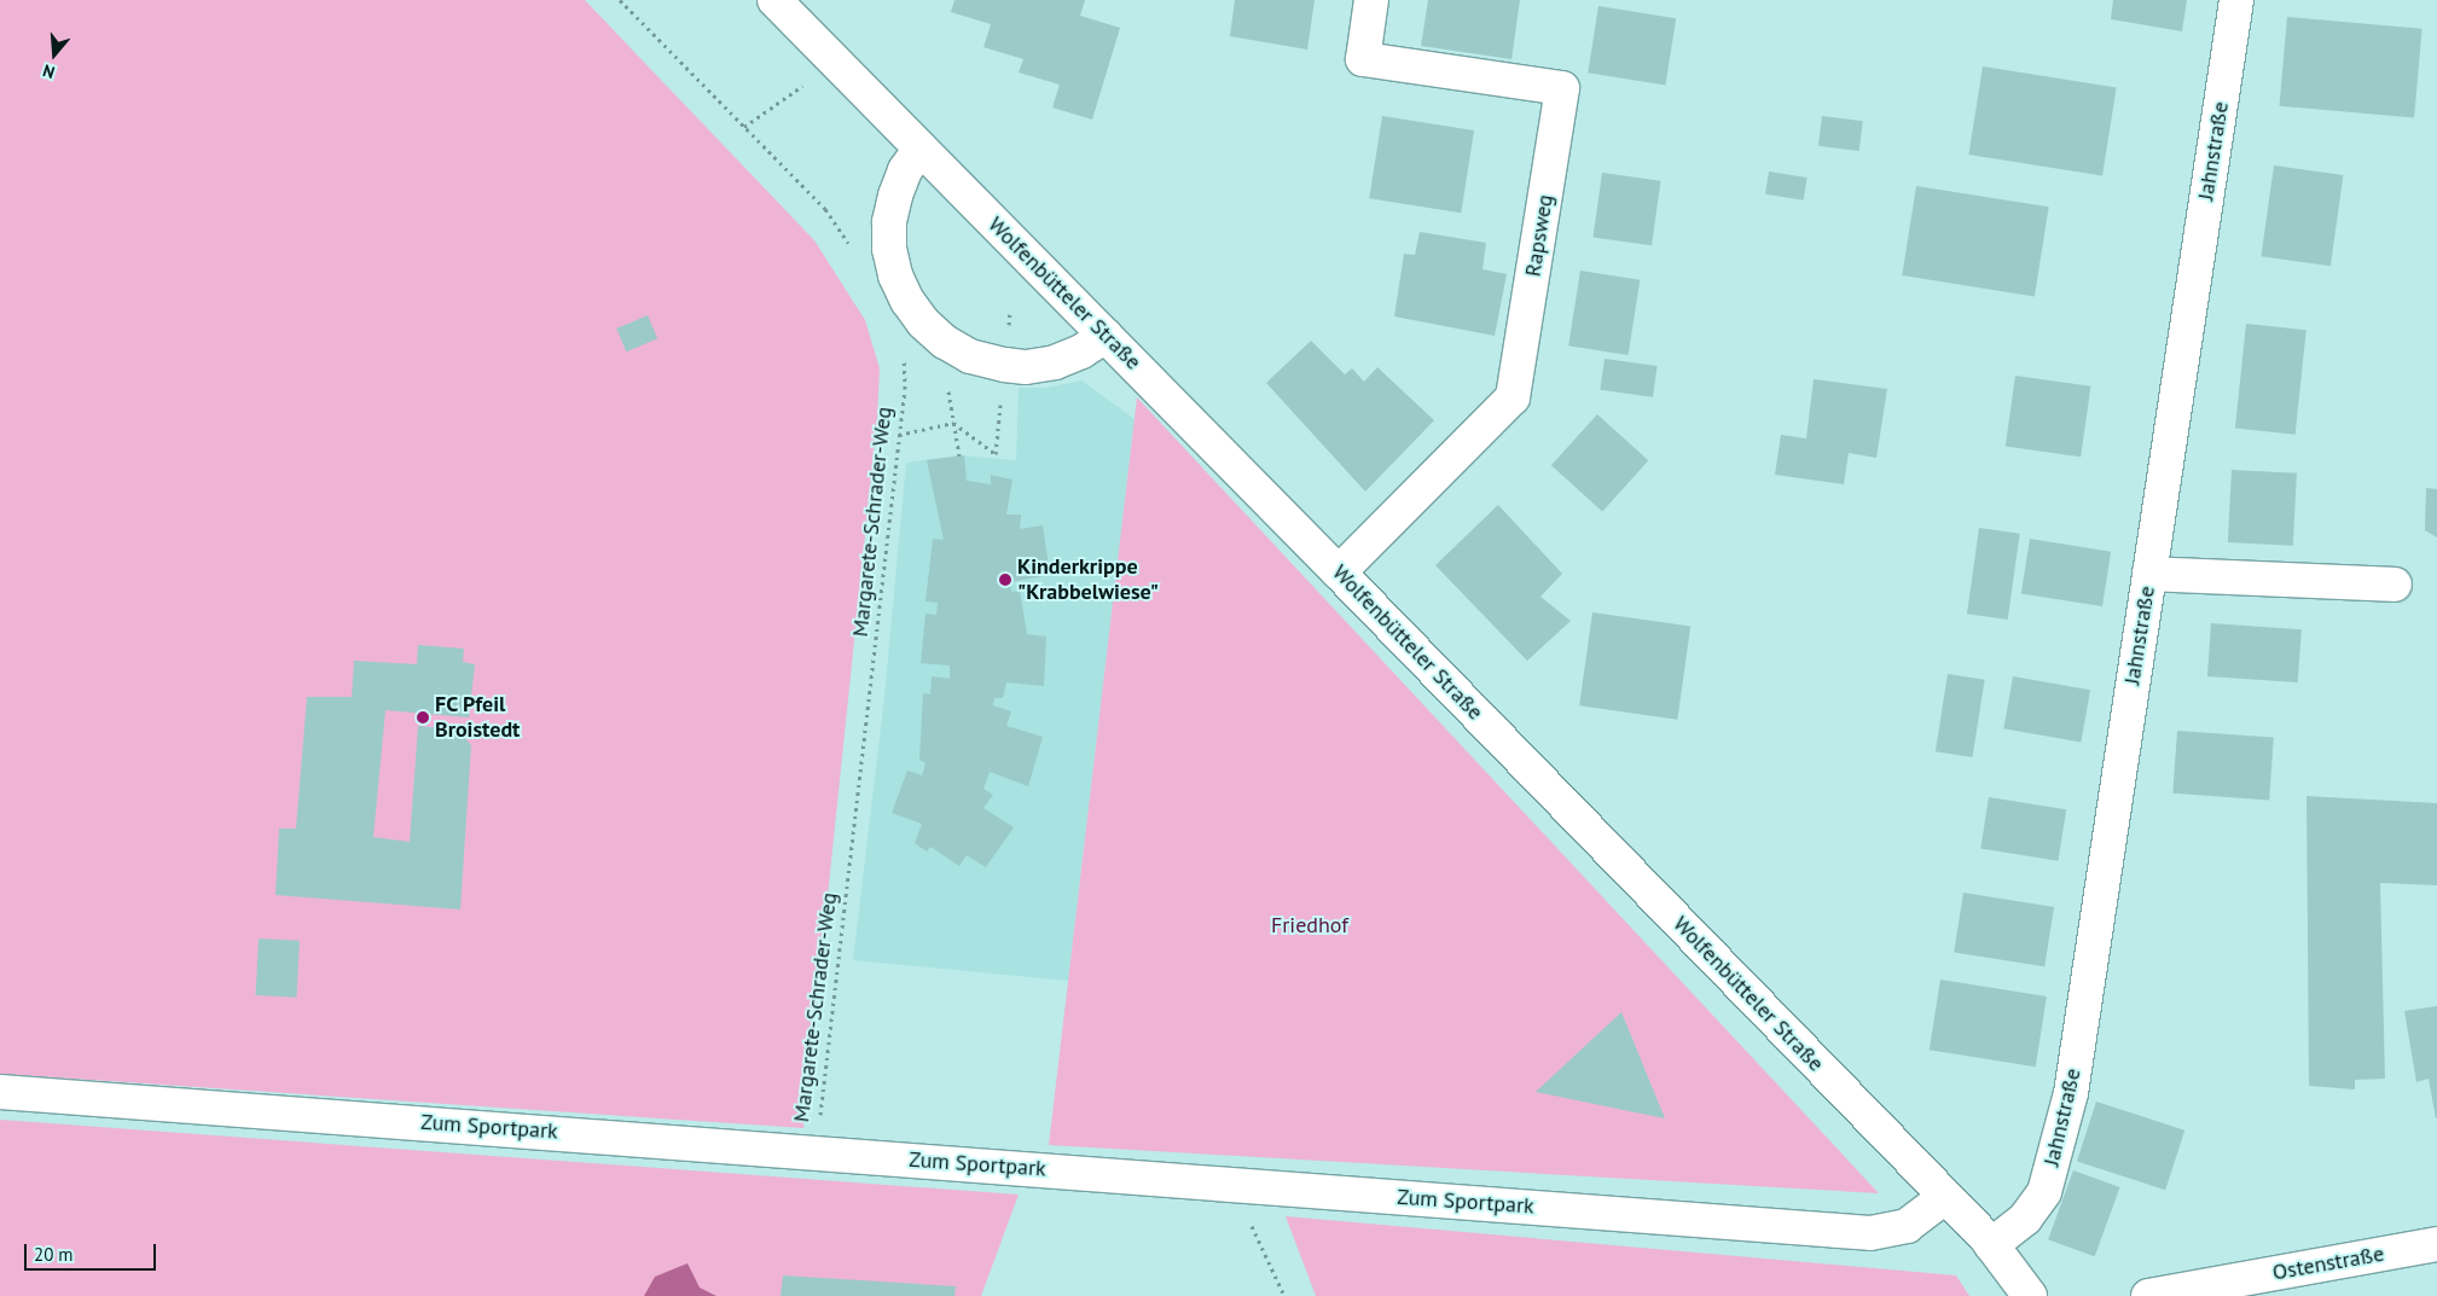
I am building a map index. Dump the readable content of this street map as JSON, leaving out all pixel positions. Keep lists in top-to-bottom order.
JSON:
{
  "streets": {
    "street": [
      "Jahnstraße",
      "Rapsweg",
      "Wolfenbütteler Straße",
      "Zum Sportpark",
      "Ostenstraße"
    ],
    "path": ["Margarete-Schrader-Weg"]
  },
  "crossings": [
    ["Jahnstraße", "Wolfenbütteler Straße"],
    ["Rapsweg", "Wolfenbütteler Straße"],
    ["Wolfenbütteler Straße", "Zum Sportpark"],
    ["Margarete-Schrader-Weg", "Zum Sportpark"]
  ],
  "parks": ["Friedhof"],
  "places": ["Kinderkrippe \"Krabbelwiese\"", "FC Pfeil Broistedt"],
  "scale_bar": "20 m",
  "north": "bottom"
}
